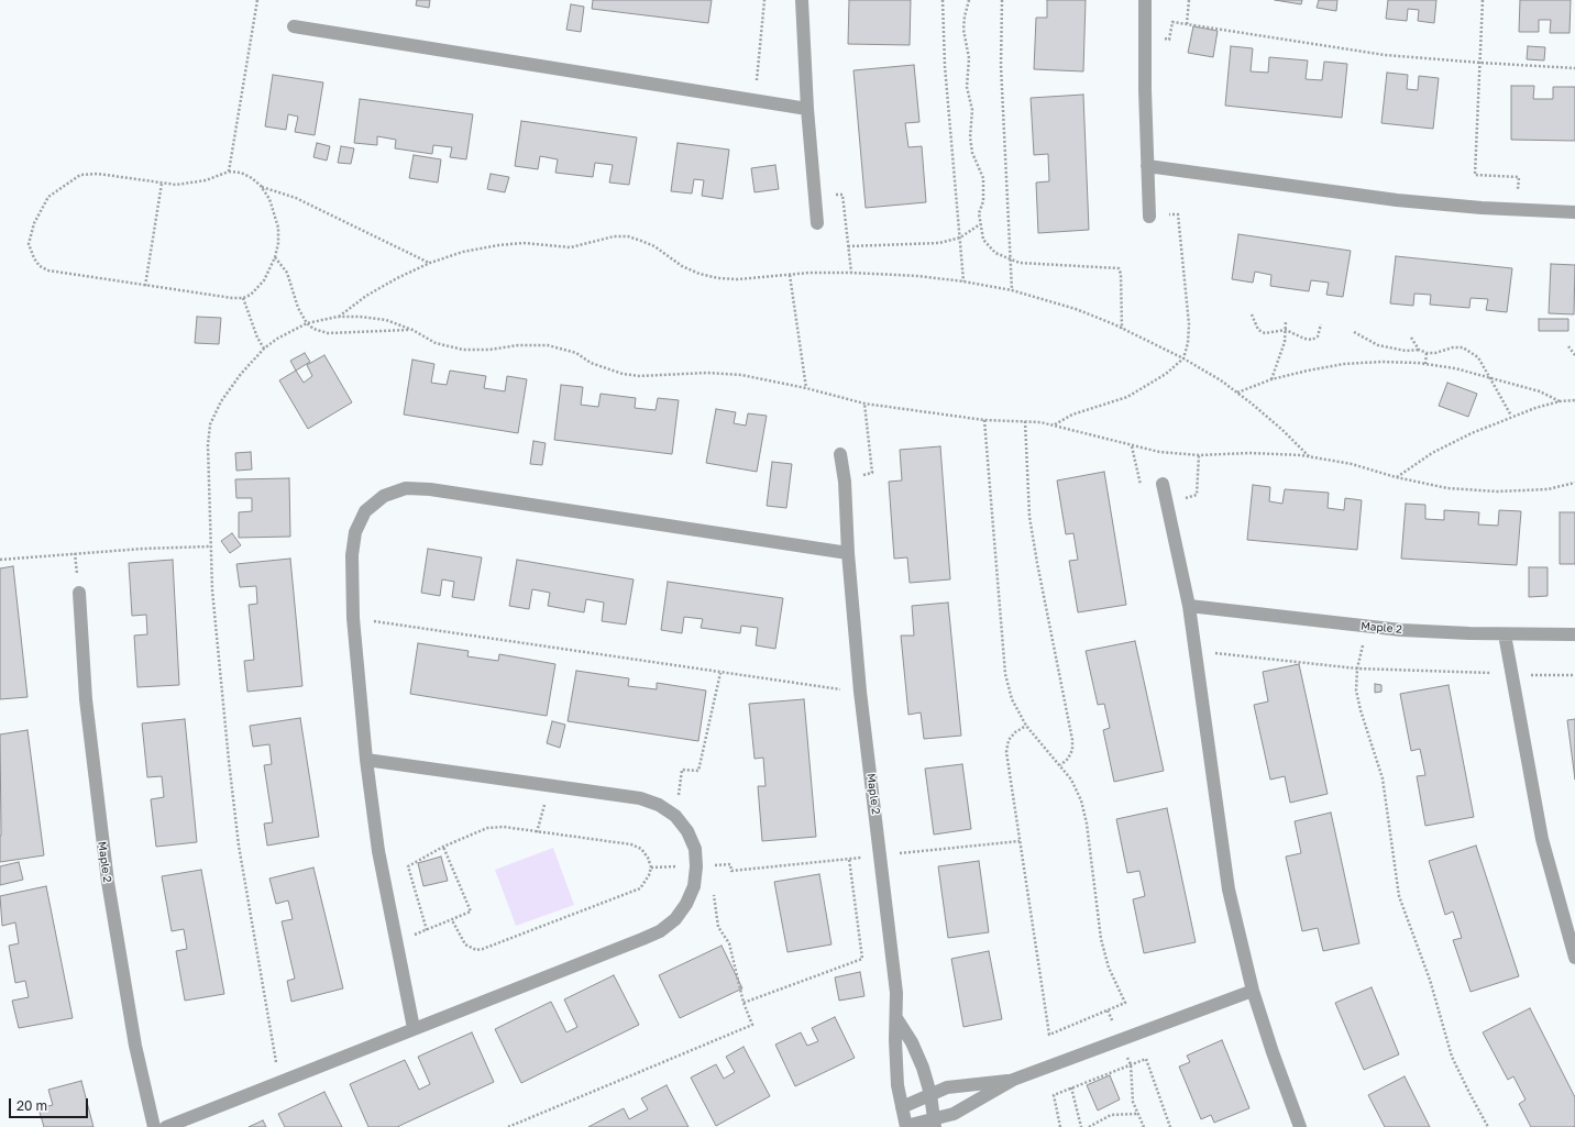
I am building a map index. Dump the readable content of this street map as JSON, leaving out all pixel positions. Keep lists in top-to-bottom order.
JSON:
{
  "streets": {
    "street": ["Maple 2"]
  },
  "scale_bar": "20 m"
}
